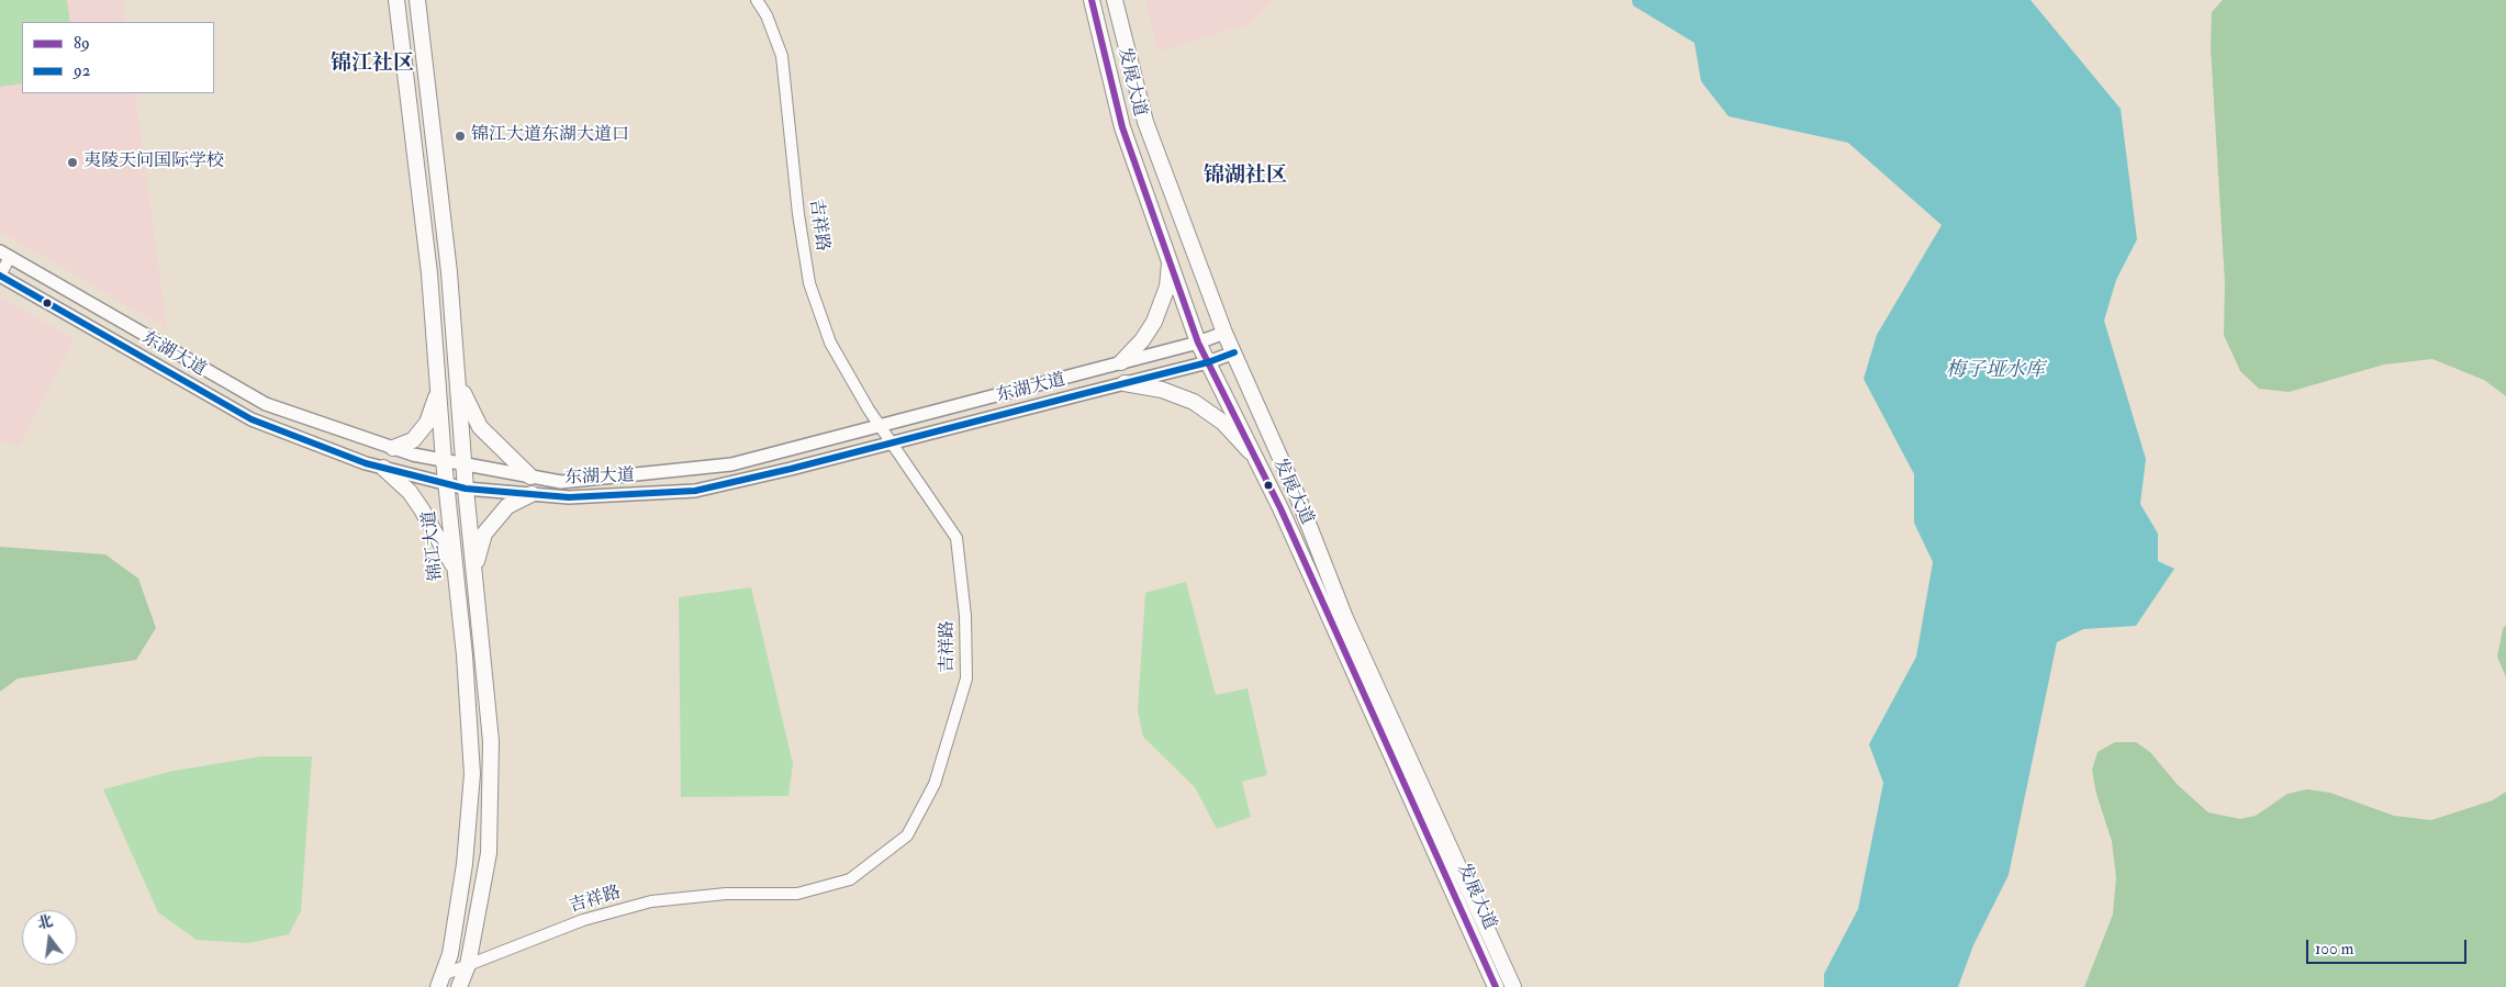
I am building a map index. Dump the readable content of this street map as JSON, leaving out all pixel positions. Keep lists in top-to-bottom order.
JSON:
{
  "streets": {
    "main road": ["发展大道", "东湖大道", "锦江大道"],
    "street": ["吉祥路"]
  },
  "crossings": [
    ["发展大道", "东湖大道"],
    ["吉祥路", "东湖大道"],
    ["吉祥路", "锦江大道"],
    ["东湖大道", "锦江大道"]
  ],
  "districts": ["锦江社区", "锦湖社区"],
  "water": ["梅子垭水库"],
  "places": ["锦江大道东湖大道口", "夷陵天问国际学校"],
  "lines": ["transit line 89", "transit line 92"],
  "legend": ["89", "92"],
  "scale_bar": "100 m",
  "north": "top"
}
